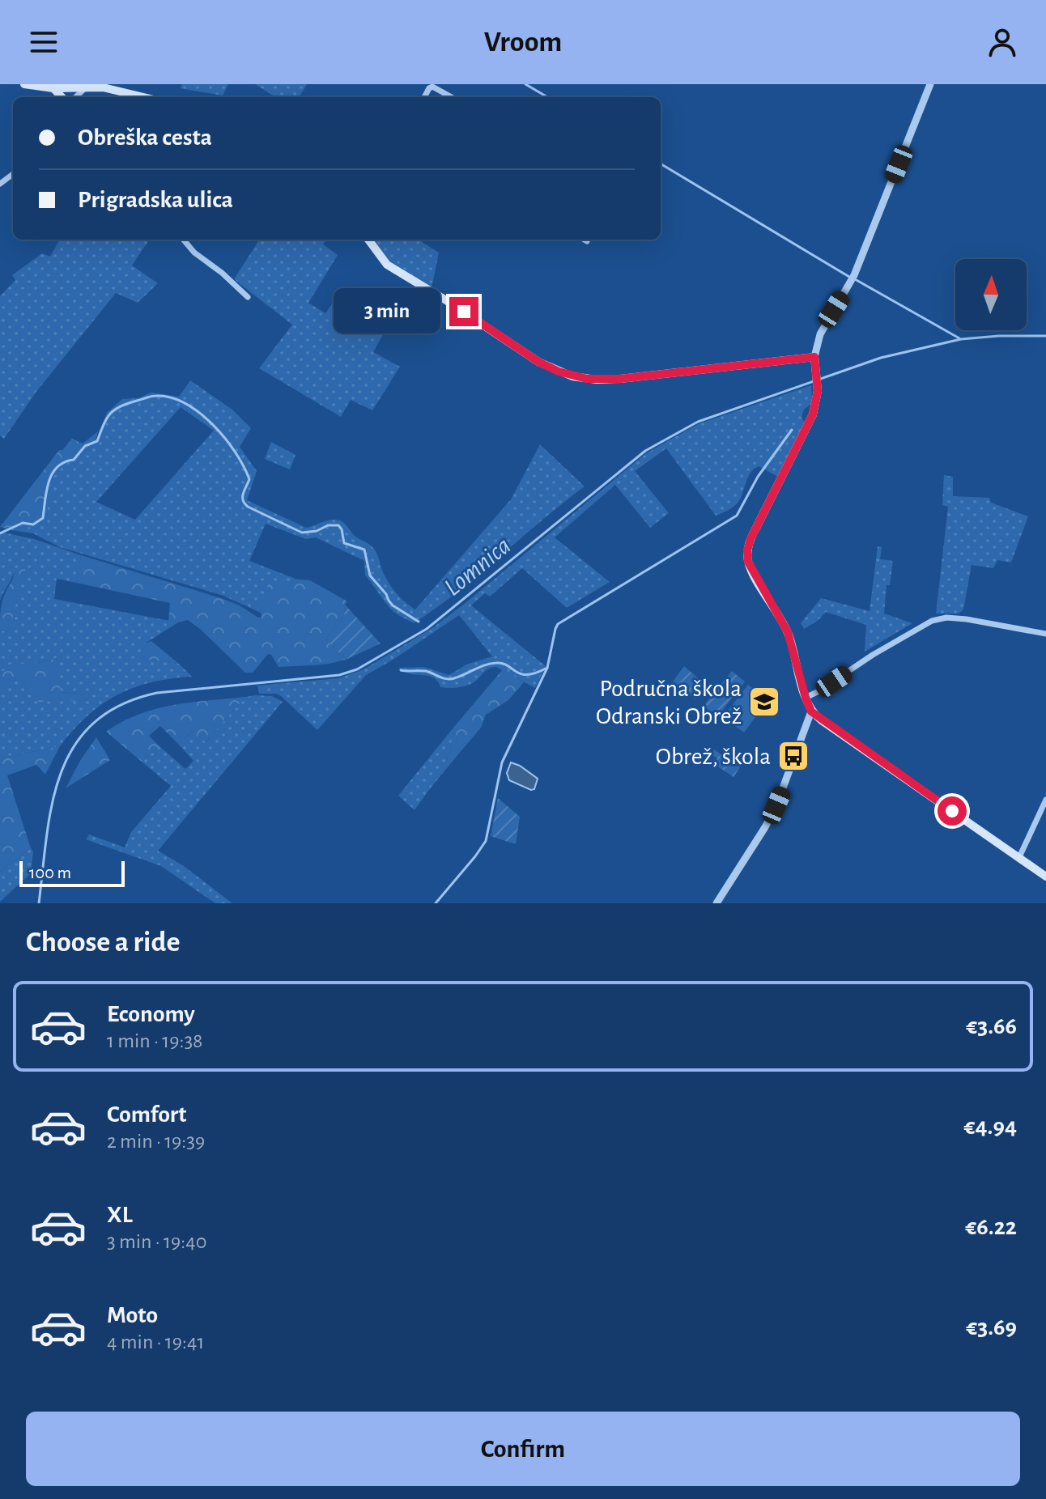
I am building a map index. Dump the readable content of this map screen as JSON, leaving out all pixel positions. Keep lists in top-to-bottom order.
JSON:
{
  "water": ["Lomnica"],
  "places": {
    "school or university": ["Područna škola Odranski Obrež"],
    "bus stop": ["Obrež, škola"]
  },
  "scale_bar": "100 m",
  "north": "top",
  "page": {
    "header": "Vroom",
    "banner": ["Obreška cesta", "Prigradska ulica"],
    "bubble": "3 min",
    "scale": "100 m",
    "heading": "Choose a ride",
    "list": [
      {
        "name": "Economy",
        "note": "1 min · 19:38",
        "value": "€3.66"
      },
      {
        "name": "Comfort",
        "note": "2 min · 19:39",
        "value": "€4.94"
      },
      {
        "name": "XL",
        "note": "3 min · 19:40",
        "value": "€6.22"
      },
      {
        "name": "Moto",
        "note": "4 min · 19:41",
        "value": "€3.69"
      }
    ],
    "buttons": "Confirm"
  }
}
